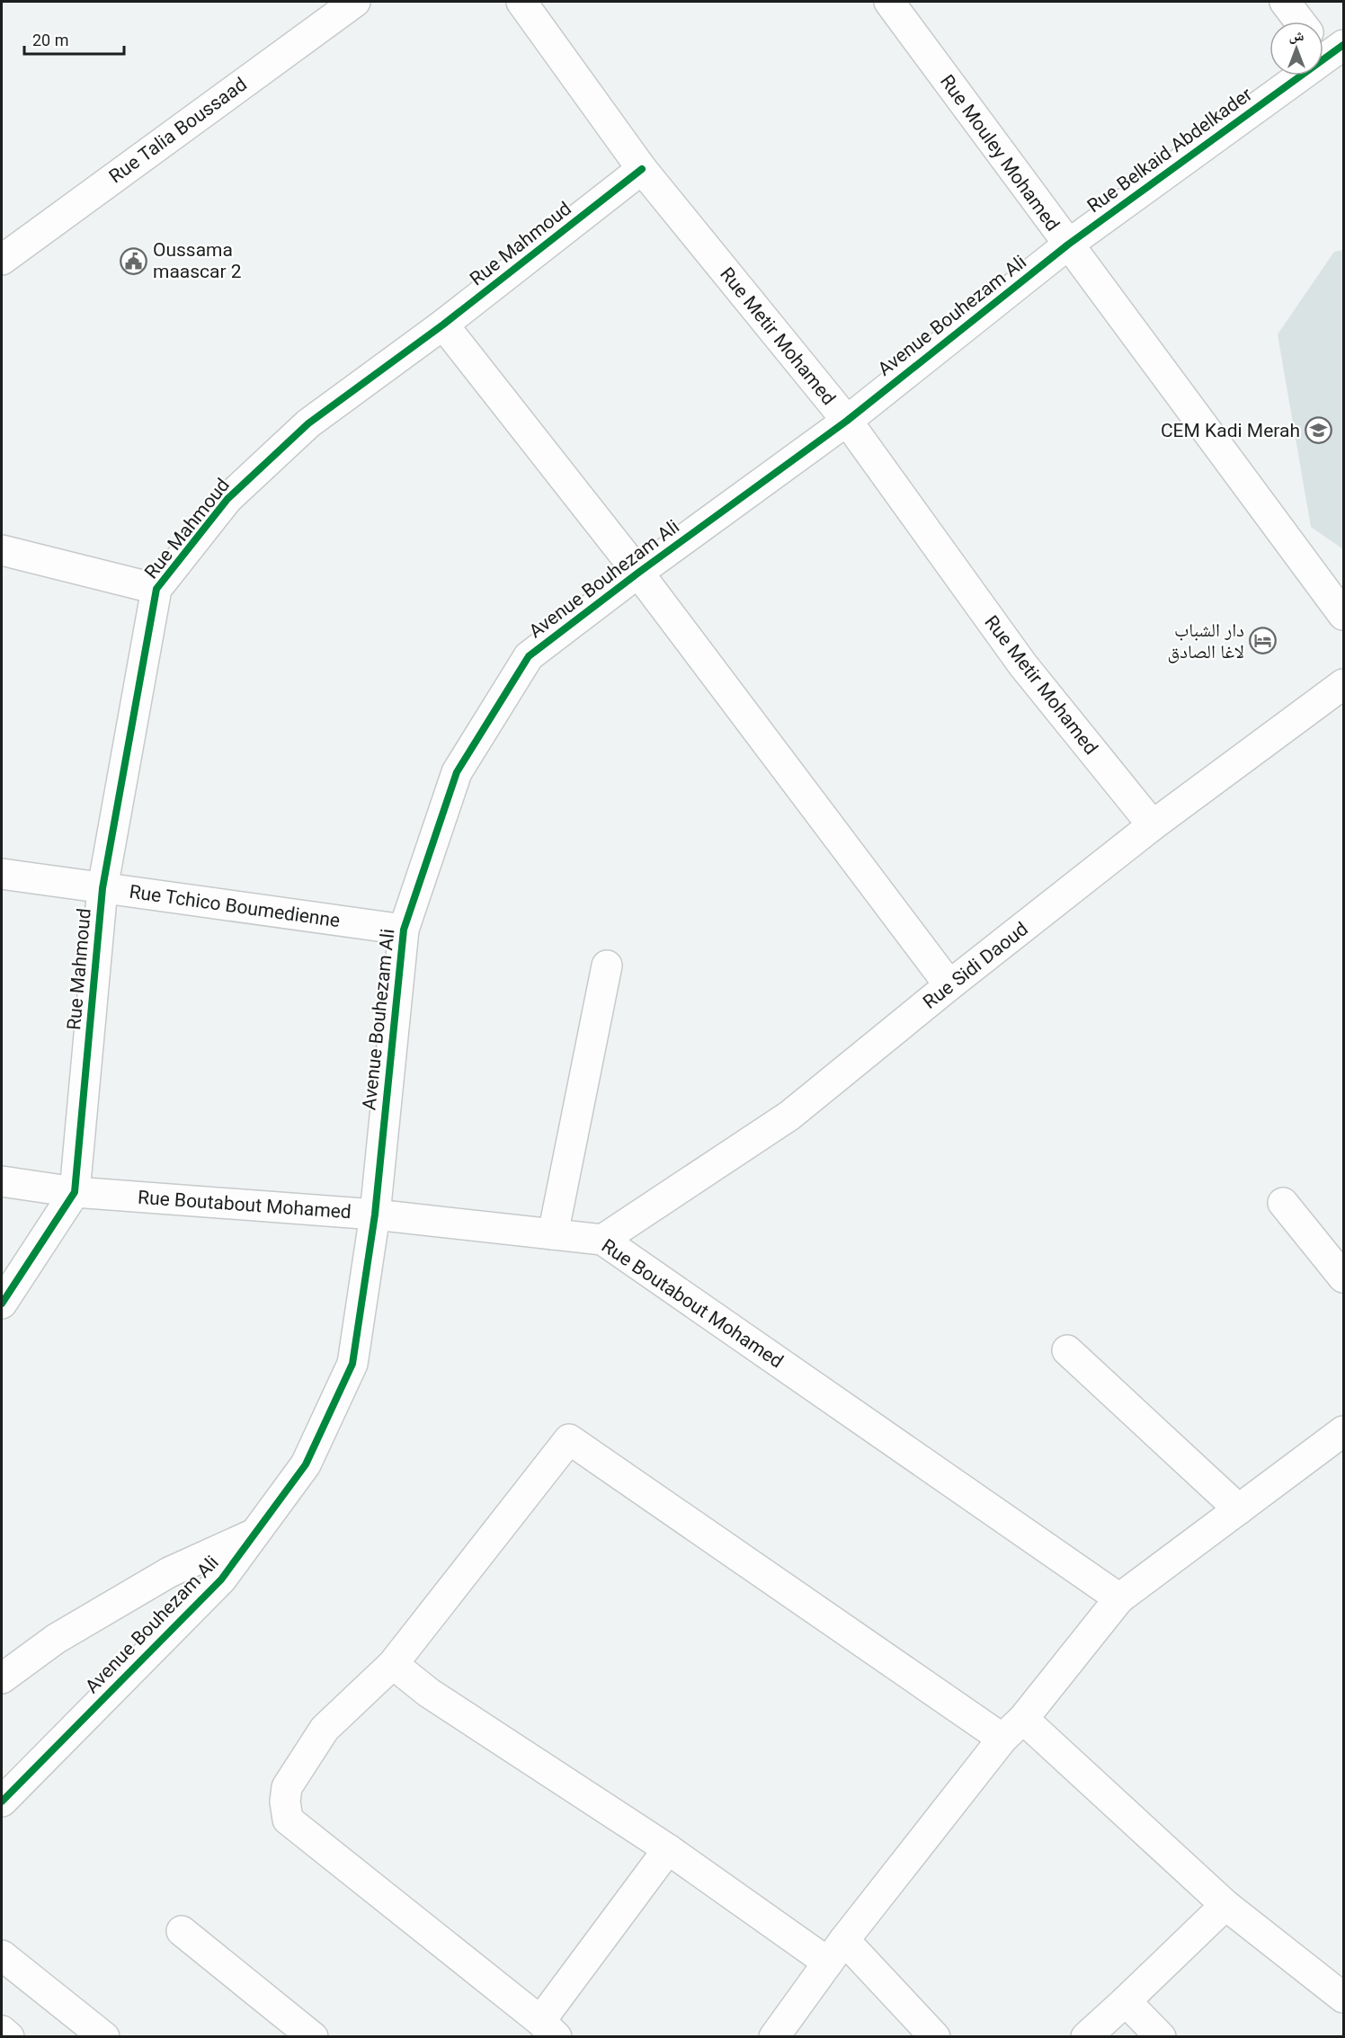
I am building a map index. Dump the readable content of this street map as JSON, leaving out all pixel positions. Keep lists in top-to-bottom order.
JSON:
{
  "streets": {
    "street": [
      "Rue Talia Boussaad",
      "Rue Belkaid Abdelkader",
      "Rue Mouley Mohamed",
      "Rue Mahmoud",
      "Avenue Bouhezam Ali",
      "Rue Metir Mohamed",
      "Rue Tchico Boumedienne",
      "Rue Sidi Daoud",
      "Rue Boutabout Mohamed"
    ]
  },
  "crossings": [
    ["Rue Belkaid Abdelkader", "Rue Mouley Mohamed"],
    ["Rue Belkaid Abdelkader", "Avenue Bouhezam Ali"],
    ["Rue Mouley Mohamed", "Avenue Bouhezam Ali"],
    ["Rue Mahmoud", "Rue Metir Mohamed"],
    ["Rue Mahmoud", "Rue Tchico Boumedienne"],
    ["Rue Mahmoud", "Rue Boutabout Mohamed"],
    ["Avenue Bouhezam Ali", "Rue Metir Mohamed"],
    ["Avenue Bouhezam Ali", "Rue Tchico Boumedienne"],
    ["Avenue Bouhezam Ali", "Rue Boutabout Mohamed"],
    ["Rue Metir Mohamed", "Rue Sidi Daoud"],
    ["Rue Sidi Daoud", "Rue Boutabout Mohamed"]
  ],
  "places": {
    "public building": ["Oussama maascar 2"],
    "school or university": ["CEM Kadi Merah"],
    "hotel": ["دار الشباب لاغا الصادق"]
  },
  "scale_bar": "20 m",
  "north": "top"
}
